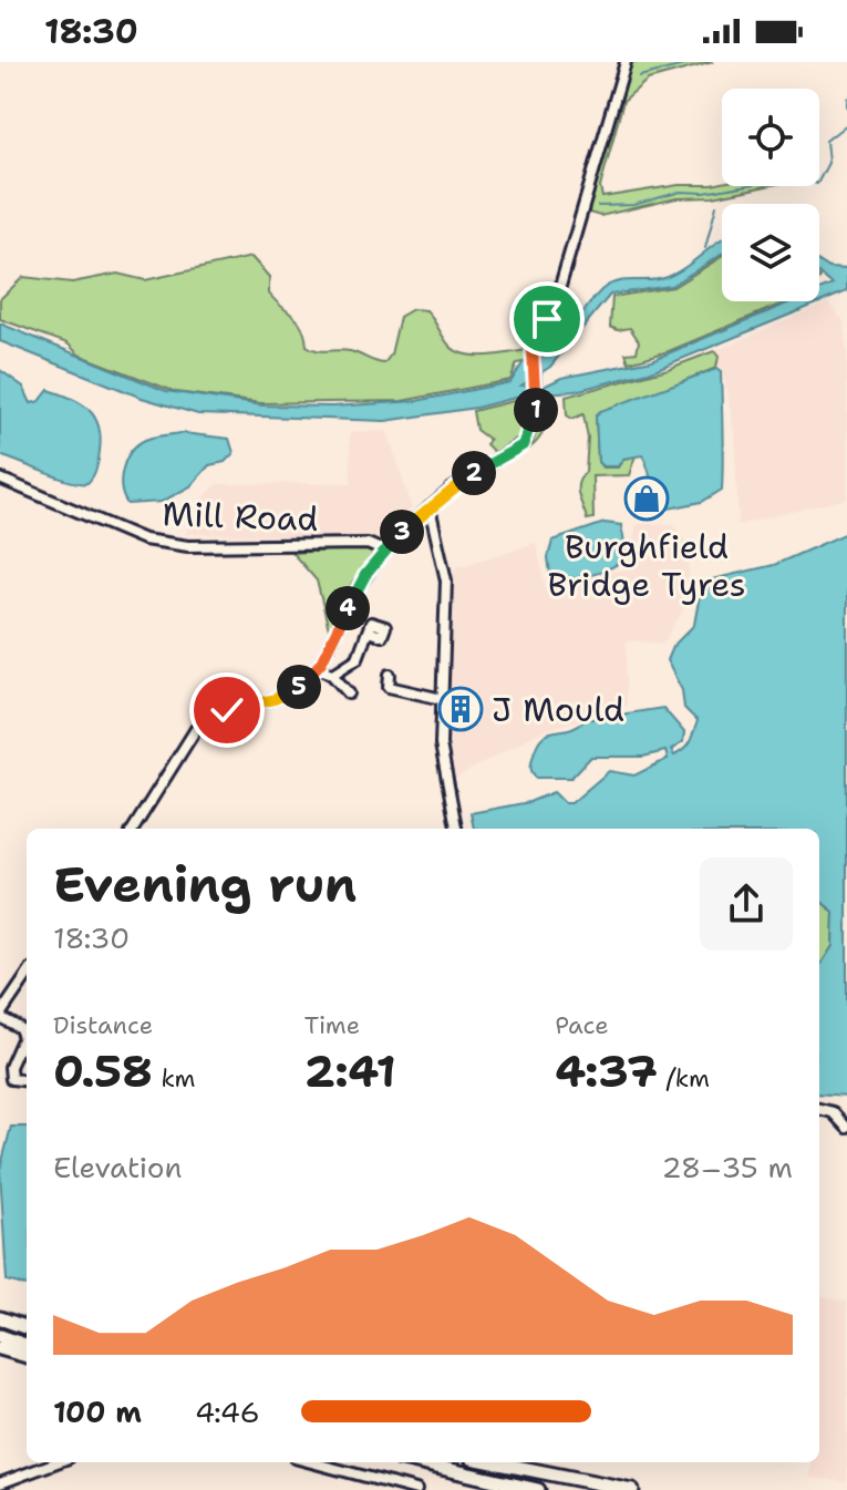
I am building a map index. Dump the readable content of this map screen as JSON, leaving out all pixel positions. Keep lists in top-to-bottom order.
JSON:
{
  "streets": {
    "street": ["Mill Road"]
  },
  "places": {
    "shop": ["Burghfield Bridge Tyres"],
    "building": ["J Mould"]
  },
  "page": {
    "status": "18:30",
    "pins": [
      "1",
      "2",
      "3",
      "4",
      "5"
    ],
    "heading": ["Evening run", "18:30"],
    "stats": [
      ["Distance", "0.58 km"],
      ["Time", "2:41"],
      ["Pace", "4:37 /km"]
    ],
    "chart": ["Elevation", "28–35 m"],
    "list": [
      {
        "name": "100 m",
        "note": "4:46"
      }
    ]
  }
}
